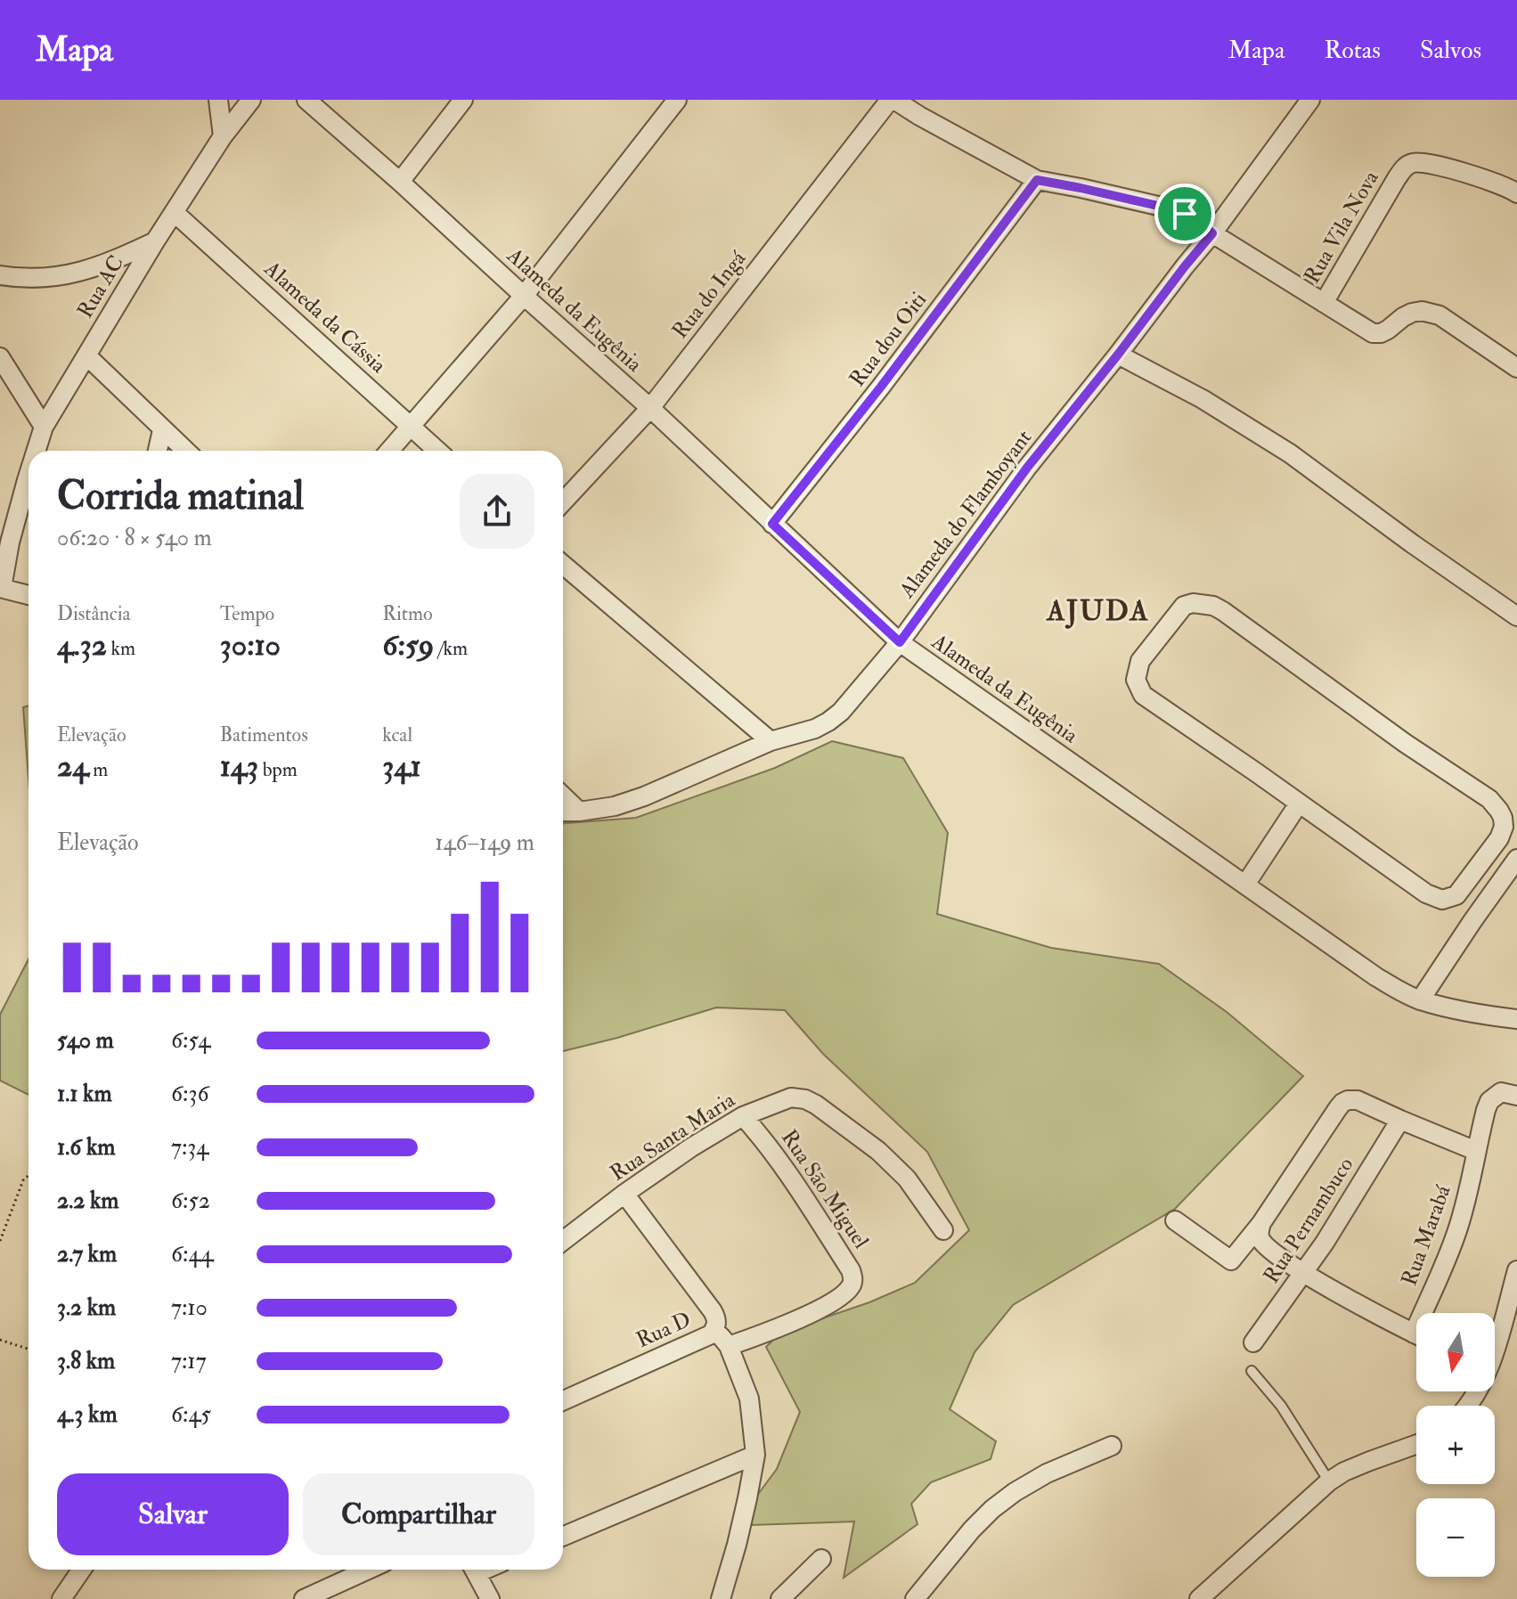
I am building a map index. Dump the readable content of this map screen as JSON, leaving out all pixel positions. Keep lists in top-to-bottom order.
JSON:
{
  "streets": {
    "street": [
      "Rua Vila Nova",
      "Rua AC",
      "Rua do Ingá",
      "Alameda da Eugênia",
      "Alameda da Cássia",
      "Rua dou Oiti",
      "Alameda do Flamboyant",
      "Rua Santa Maria",
      "Rua São Miguel",
      "Rua Pernambuco",
      "Rua Marabá",
      "Rua D"
    ]
  },
  "crossings": [
    ["Rua AC", "Alameda da Cássia"],
    ["Rua do Ingá", "Alameda da Eugênia"],
    ["Alameda da Eugênia", "Rua dou Oiti"],
    ["Alameda da Eugênia", "Alameda do Flamboyant"],
    ["Rua Santa Maria", "Rua São Miguel"],
    ["Rua Santa Maria", "Rua D"]
  ],
  "districts": ["AJUDA"],
  "north": "bottom",
  "page": {
    "header": "Mapa",
    "nav": ["Mapa", "Rotas", "Salvos"],
    "heading": ["Corrida matinal", "06:20 · 8 × 540 m"],
    "stats": [
      ["Distância", "4.32 km"],
      ["Tempo", "30:10"],
      ["Ritmo", "6:59 /km"],
      ["Elevação", "24 m"],
      ["Batimentos", "143 bpm"],
      ["kcal", "341"]
    ],
    "chart": ["Elevação", "146–149 m"],
    "list": [
      {
        "name": "540 m",
        "note": "6:54"
      },
      {
        "name": "1.1 km",
        "note": "6:36"
      },
      {
        "name": "1.6 km",
        "note": "7:34"
      },
      {
        "name": "2.2 km",
        "note": "6:52"
      },
      {
        "name": "2.7 km",
        "note": "6:44"
      },
      {
        "name": "3.2 km",
        "note": "7:10"
      },
      {
        "name": "3.8 km",
        "note": "7:17"
      },
      {
        "name": "4.3 km",
        "note": "6:45"
      }
    ],
    "map_buttons": ["+", "−"],
    "buttons": ["Salvar", "Compartilhar"]
  }
}
